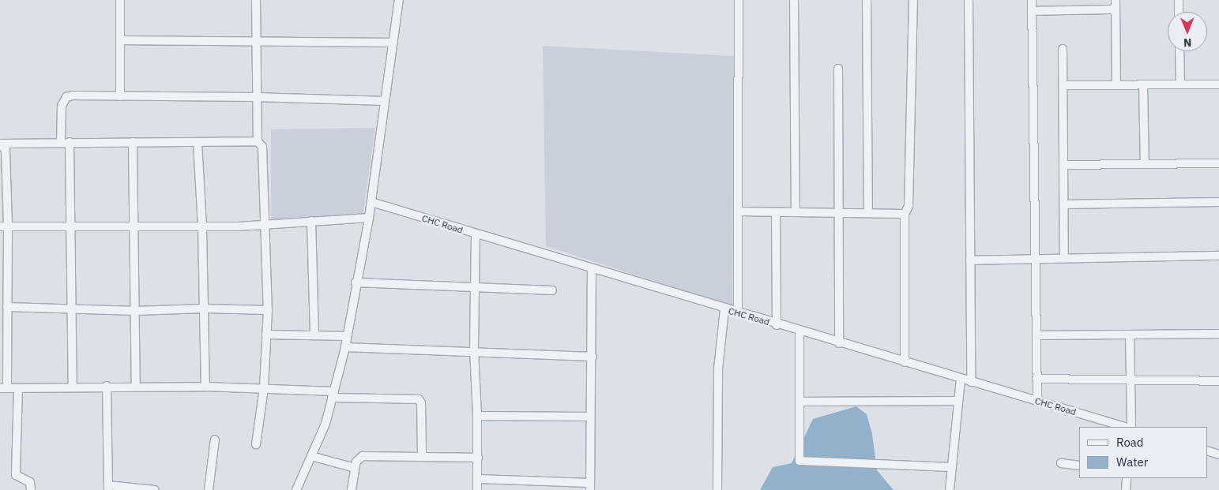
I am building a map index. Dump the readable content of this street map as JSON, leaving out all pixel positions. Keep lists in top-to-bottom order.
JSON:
{
  "streets": {
    "street": ["CHC Road"]
  },
  "legend": ["Road", "Water"],
  "north": "bottom"
}
